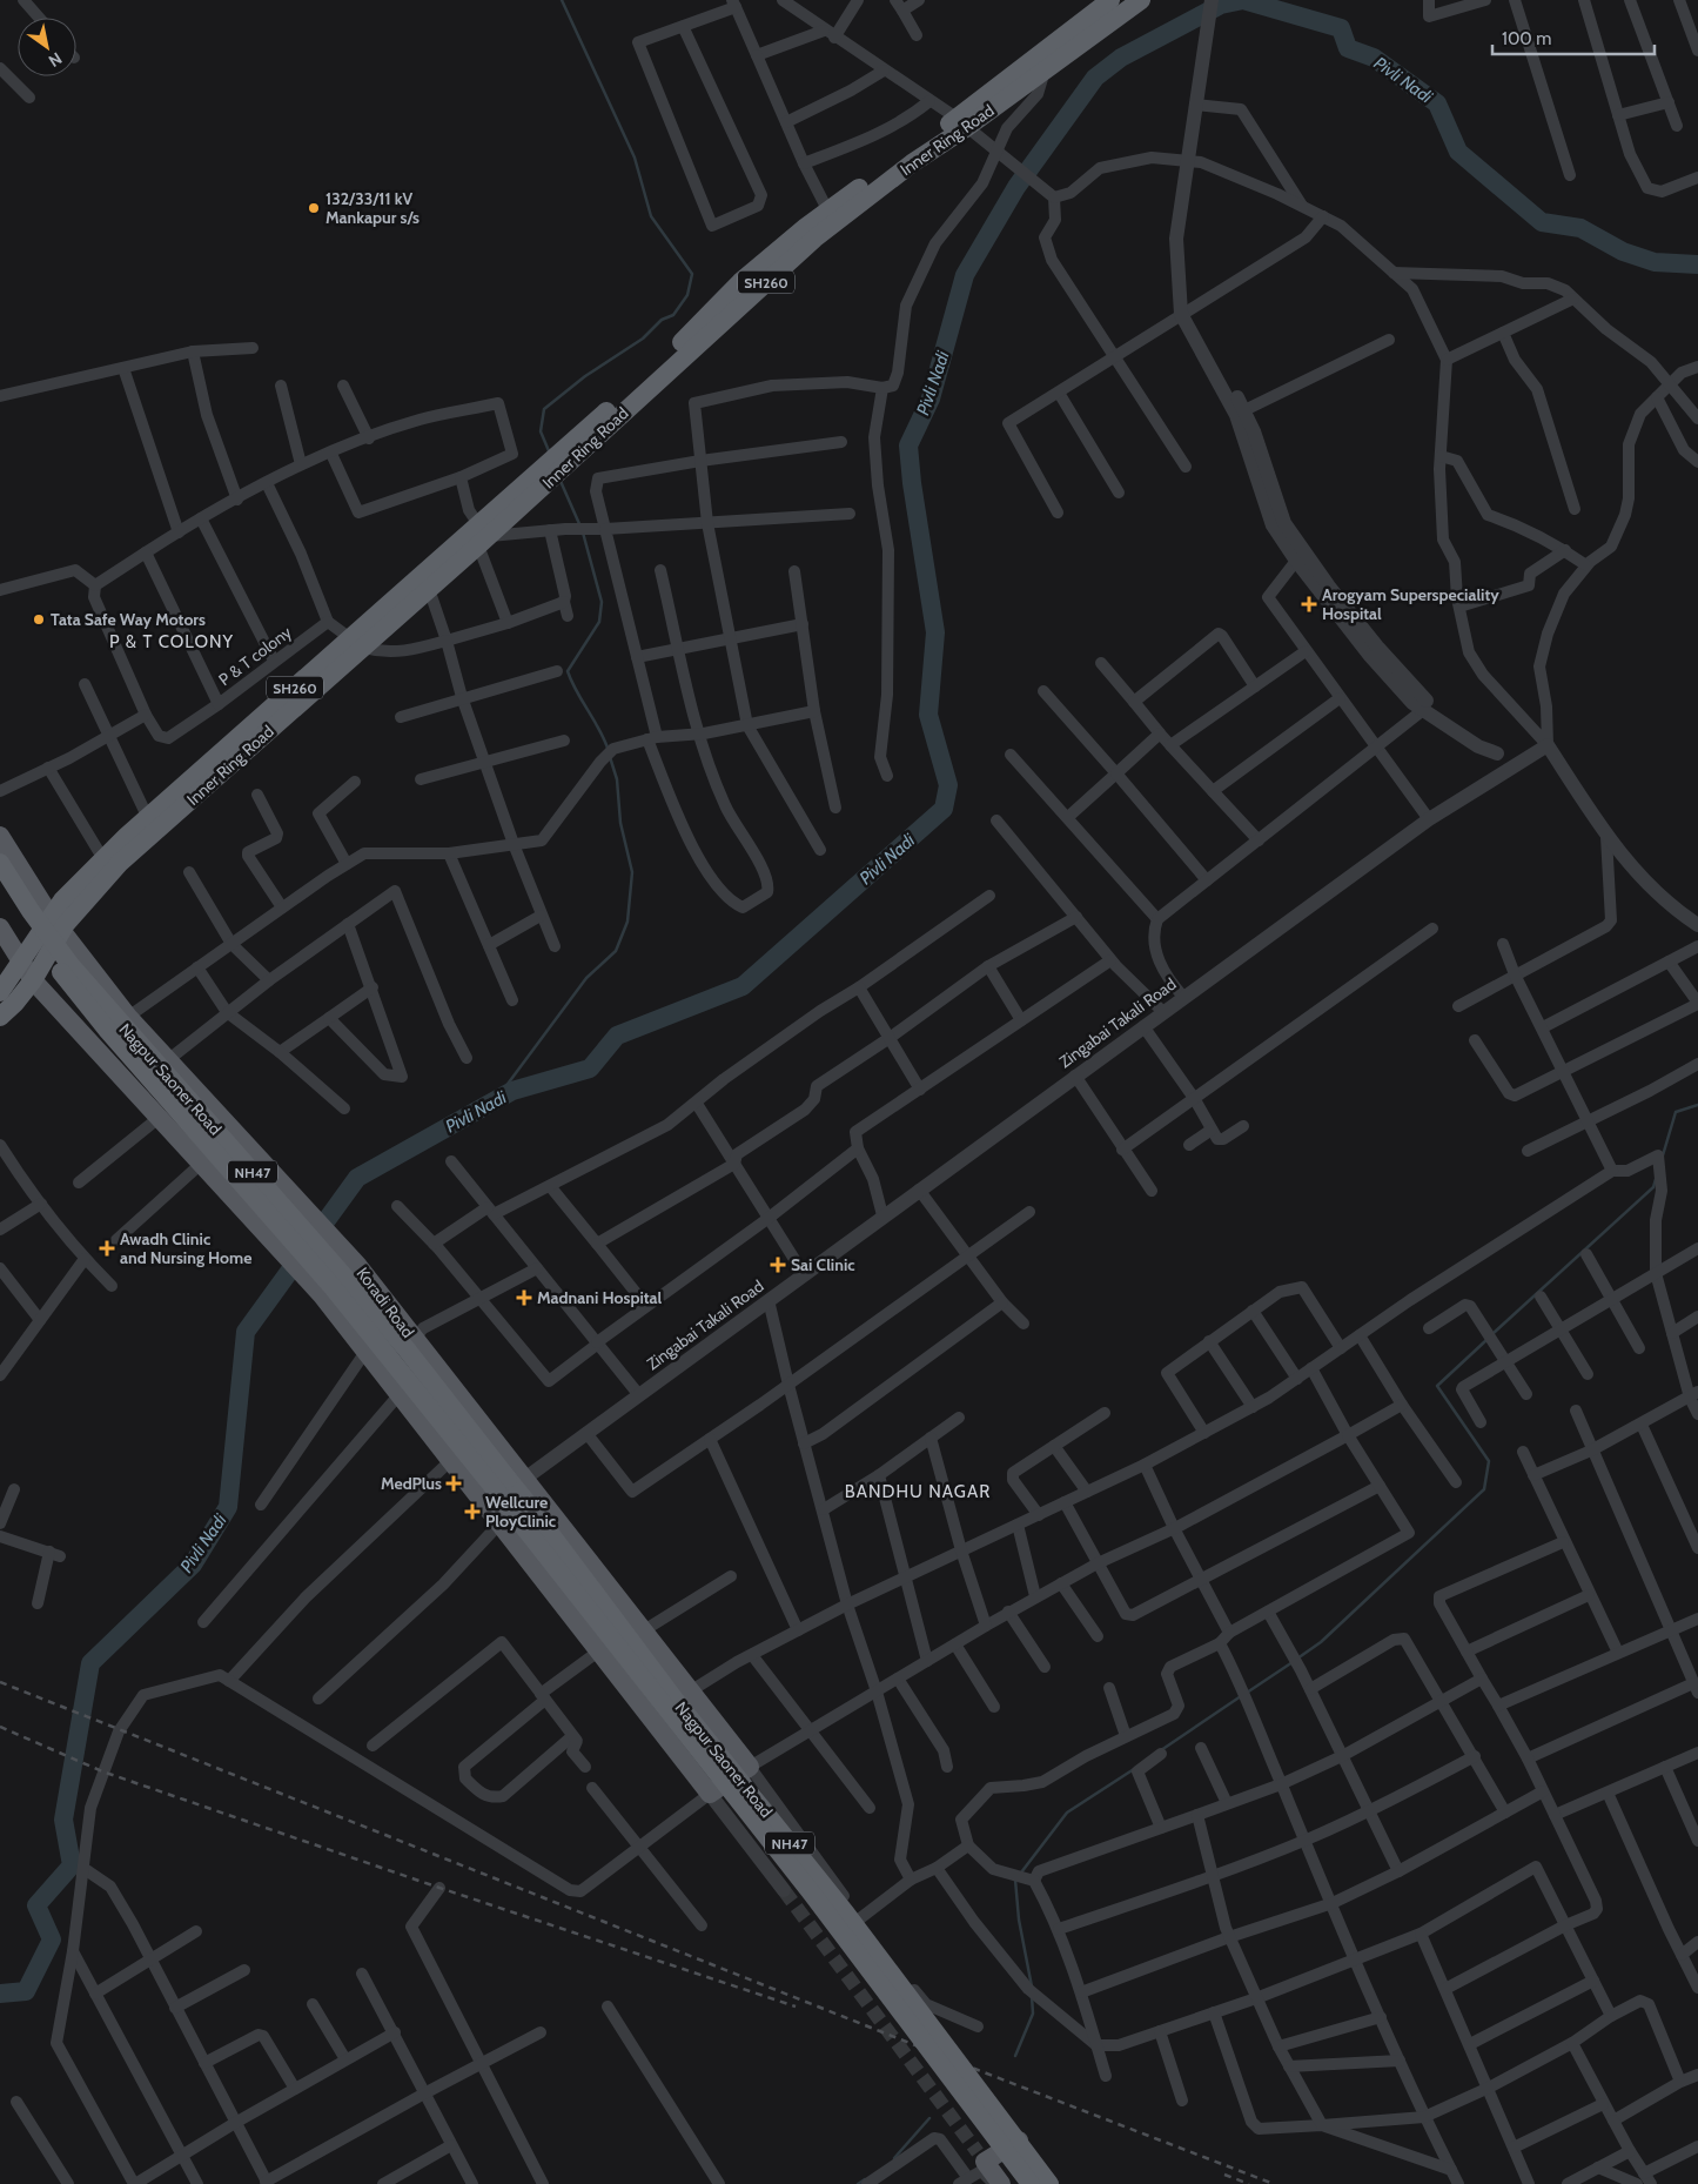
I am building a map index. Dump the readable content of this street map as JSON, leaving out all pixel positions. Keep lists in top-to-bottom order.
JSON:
{
  "streets": {
    "highway": [
      "Inner Ring Road",
      "SH260",
      "Nagpur Saoner Road",
      "NH47",
      "Koradi Road"
    ],
    "street": ["P & T colony", "Zingabai Takali Road"]
  },
  "crossings": [
    ["Inner Ring Road", "SH260"],
    ["Inner Ring Road", "Koradi Road"],
    ["SH260", "Koradi Road"],
    ["Zingabai Takali Road", "Nagpur Saoner Road"],
    ["Zingabai Takali Road", "Koradi Road"],
    ["Nagpur Saoner Road", "Koradi Road"]
  ],
  "districts": ["P & T COLONY", "BANDHU NAGAR"],
  "water": ["Pivli Nadi"],
  "places": {
    "other": ["132/33/11 kV Mankapur s/s", "Tata Safe Way Motors"],
    "health": [
      "Arogyam Superspeciality Hospital",
      "Awadh Clinic and Nursing Home",
      "Sai Clinic",
      "Madnani Hospital",
      "MedPlus",
      "Wellcure PloyClinic"
    ]
  },
  "scale_bar": "100 m",
  "north": "bottom right"
}
